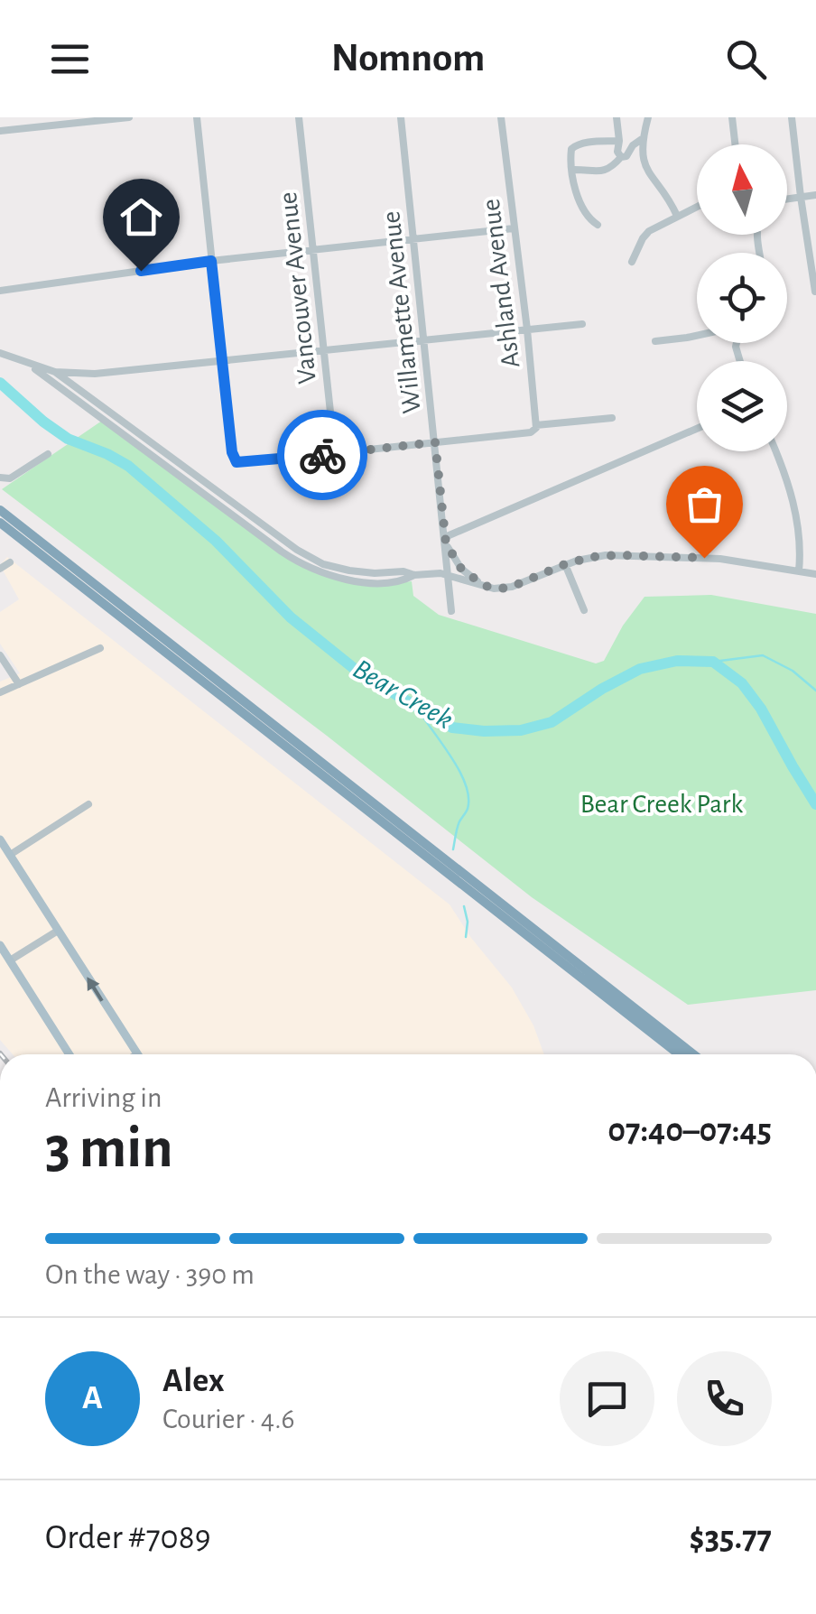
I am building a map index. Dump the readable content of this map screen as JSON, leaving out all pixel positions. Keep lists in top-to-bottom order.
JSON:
{
  "streets": {
    "street": ["Ashland Avenue", "Vancouver Avenue", "Willamette Avenue"]
  },
  "water": ["Bear Creek"],
  "parks": ["Bear Creek Park"],
  "north": "top",
  "page": {
    "header": "Nomnom",
    "heading": ["3 min", "Arriving in", "07:40–07:45"],
    "panel": [
      "Alex",
      "Courier · 4.6",
      "Order #7089",
      "$35.77"
    ],
    "bar": "On the way · 390 m",
    "round": "A"
  }
}
